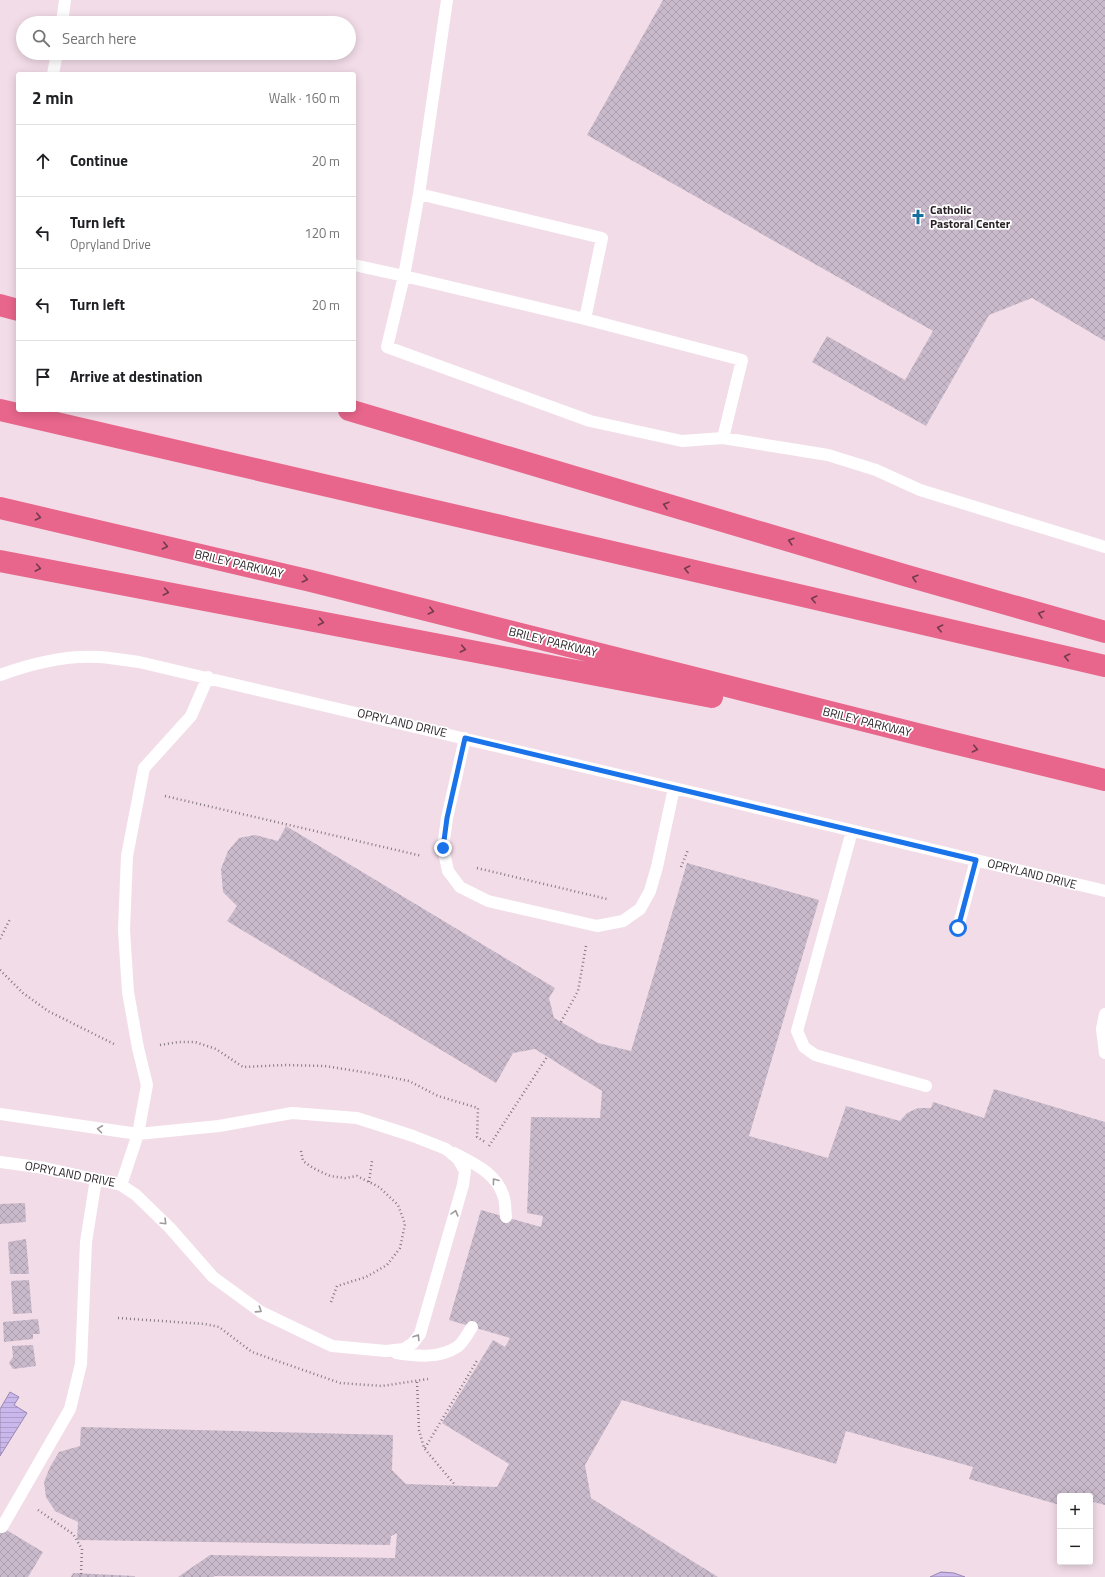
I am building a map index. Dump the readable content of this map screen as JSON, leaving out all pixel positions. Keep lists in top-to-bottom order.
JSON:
{
  "streets": {
    "highway": ["BRILEY PARKWAY"],
    "lane": ["OPRYLAND DRIVE"]
  },
  "places": {
    "church": ["Catholic Pastoral Center"]
  },
  "page": {
    "search": "Search here",
    "heading": ["2 min", "Walk · 160 m"],
    "list": [
      ["Continue", "20 m"],
      ["Turn left", "Opryland Drive", "120 m"],
      ["Turn left", "20 m"],
      "Arrive at destination"
    ],
    "map_buttons": ["+", "−"]
  }
}
